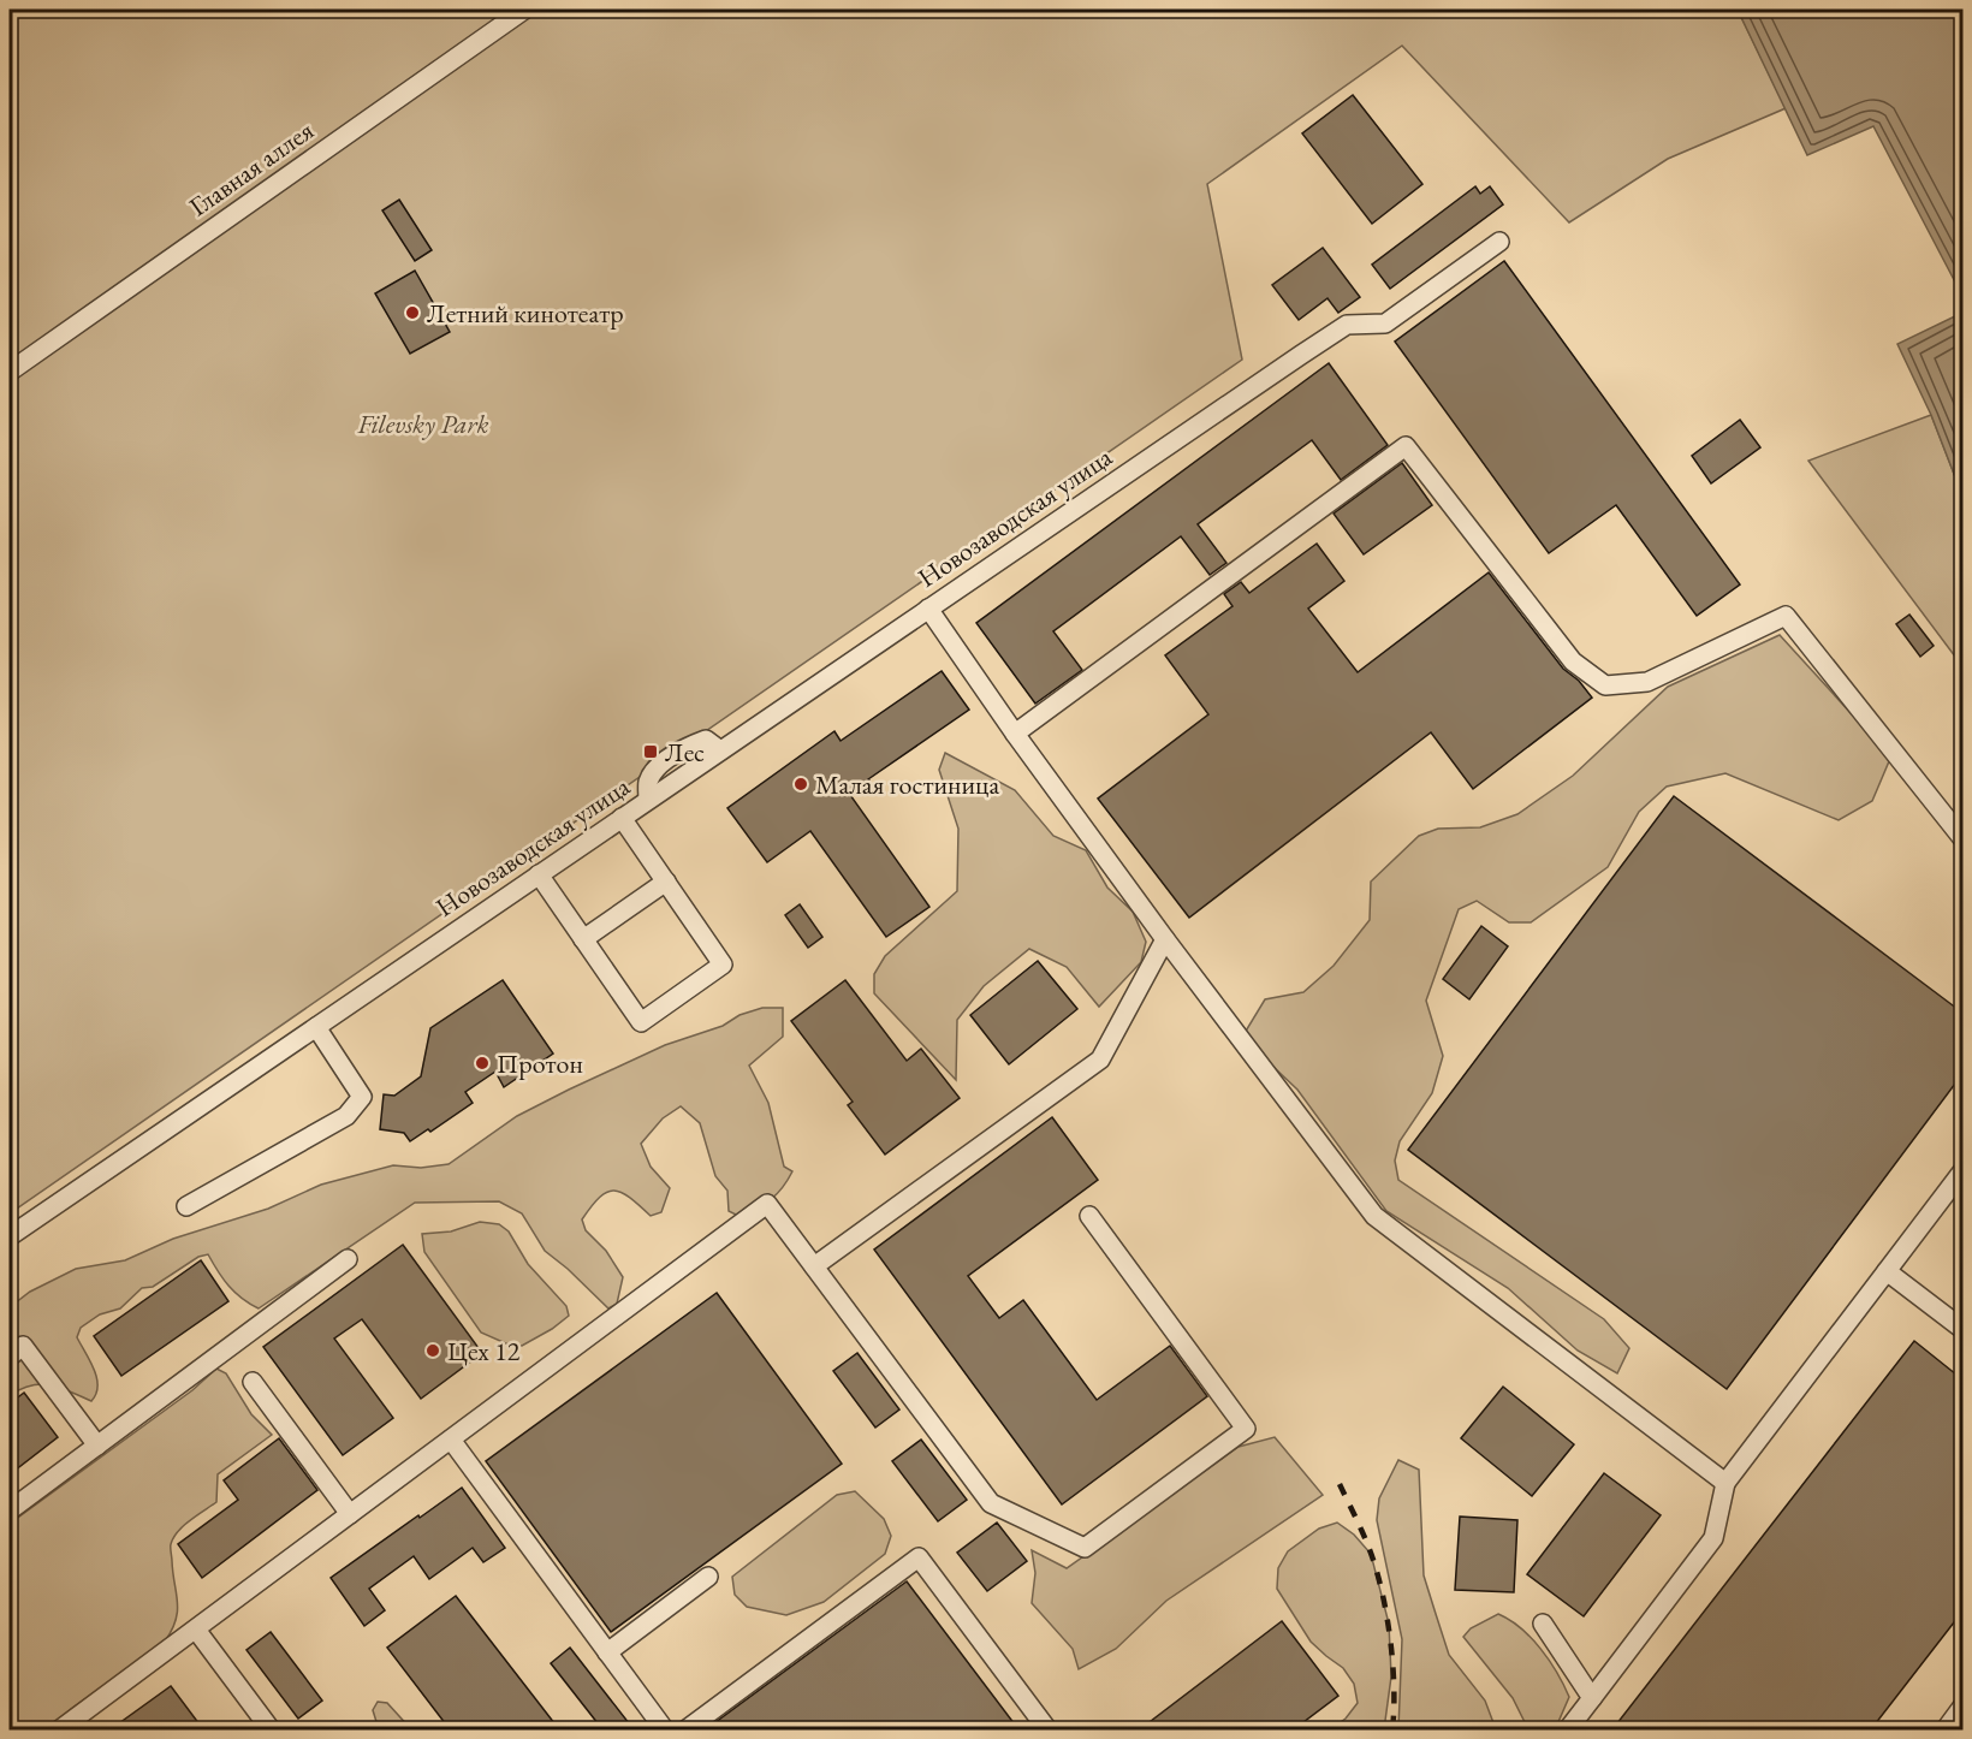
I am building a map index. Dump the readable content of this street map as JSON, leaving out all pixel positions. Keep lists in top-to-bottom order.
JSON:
{
  "streets": {
    "street": ["Главная аллея", "Новозаводская улица"]
  },
  "parks": ["Filevsky Park"],
  "places": {
    "other": [
      "Летний кинотеатр",
      "Малая гостиница",
      "Протон",
      "Цех 12"
    ],
    "transit": ["Лес"]
  }
}
